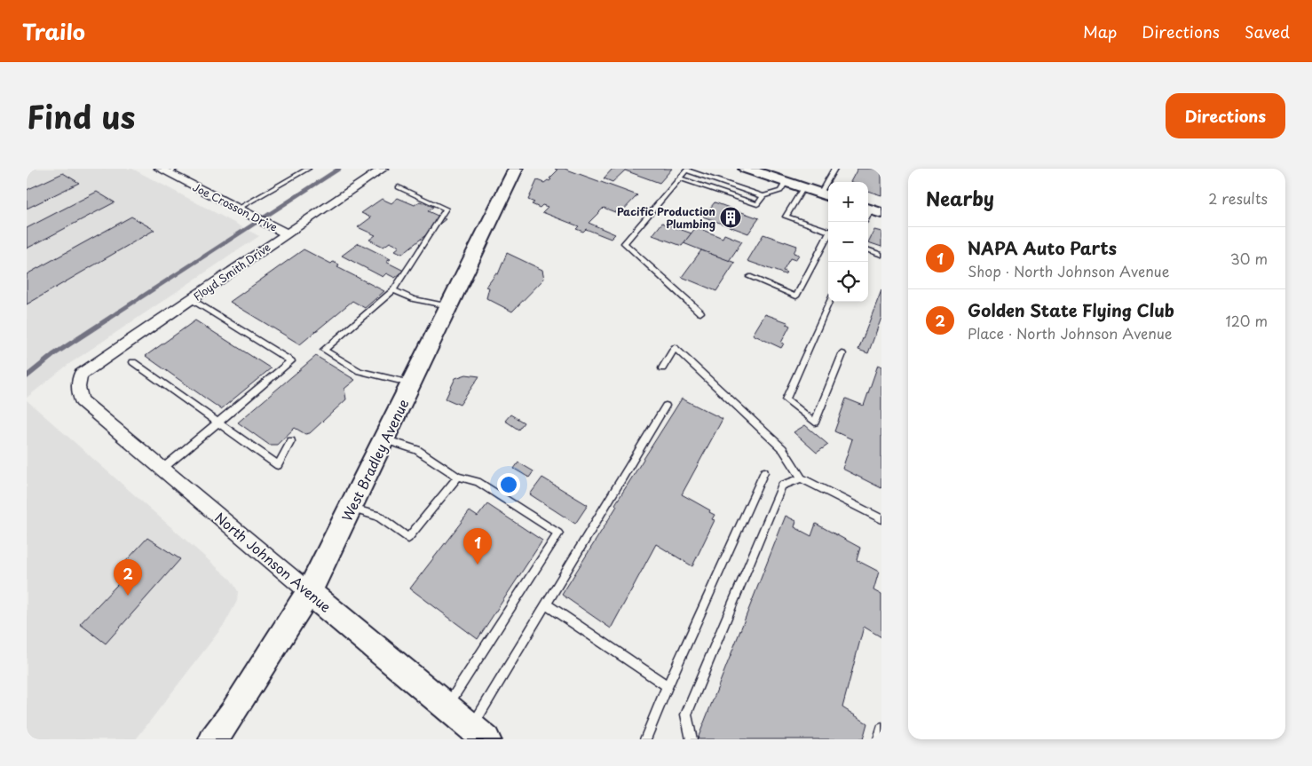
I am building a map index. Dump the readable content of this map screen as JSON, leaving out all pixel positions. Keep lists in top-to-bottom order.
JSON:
{
  "streets": {
    "main road": ["West Bradley Avenue", "North Johnson Avenue"],
    "street": ["Joe Crosson Drive", "Floyd Smith Drive"]
  },
  "crossings": [
    ["Joe Crosson Drive", "Floyd Smith Drive"],
    ["Floyd Smith Drive", "North Johnson Avenue"],
    ["West Bradley Avenue", "North Johnson Avenue"]
  ],
  "places": {
    "building": ["Pacific Production Plumbing"]
  },
  "page": {
    "header": "Trailo",
    "nav": ["Map", "Directions", "Saved"],
    "title": "Find us",
    "buttons": "Directions",
    "heading": ["Nearby", "2 results"],
    "map_buttons": ["+", "−"],
    "list": [
      {
        "mark": "1",
        "name": "NAPA Auto Parts",
        "note": "Shop · North Johnson Avenue",
        "value": "30 m"
      },
      {
        "mark": "2",
        "name": "Golden State Flying Club",
        "note": "Place · North Johnson Avenue",
        "value": "120 m"
      }
    ],
    "pins": ["1", "2"]
  }
}
